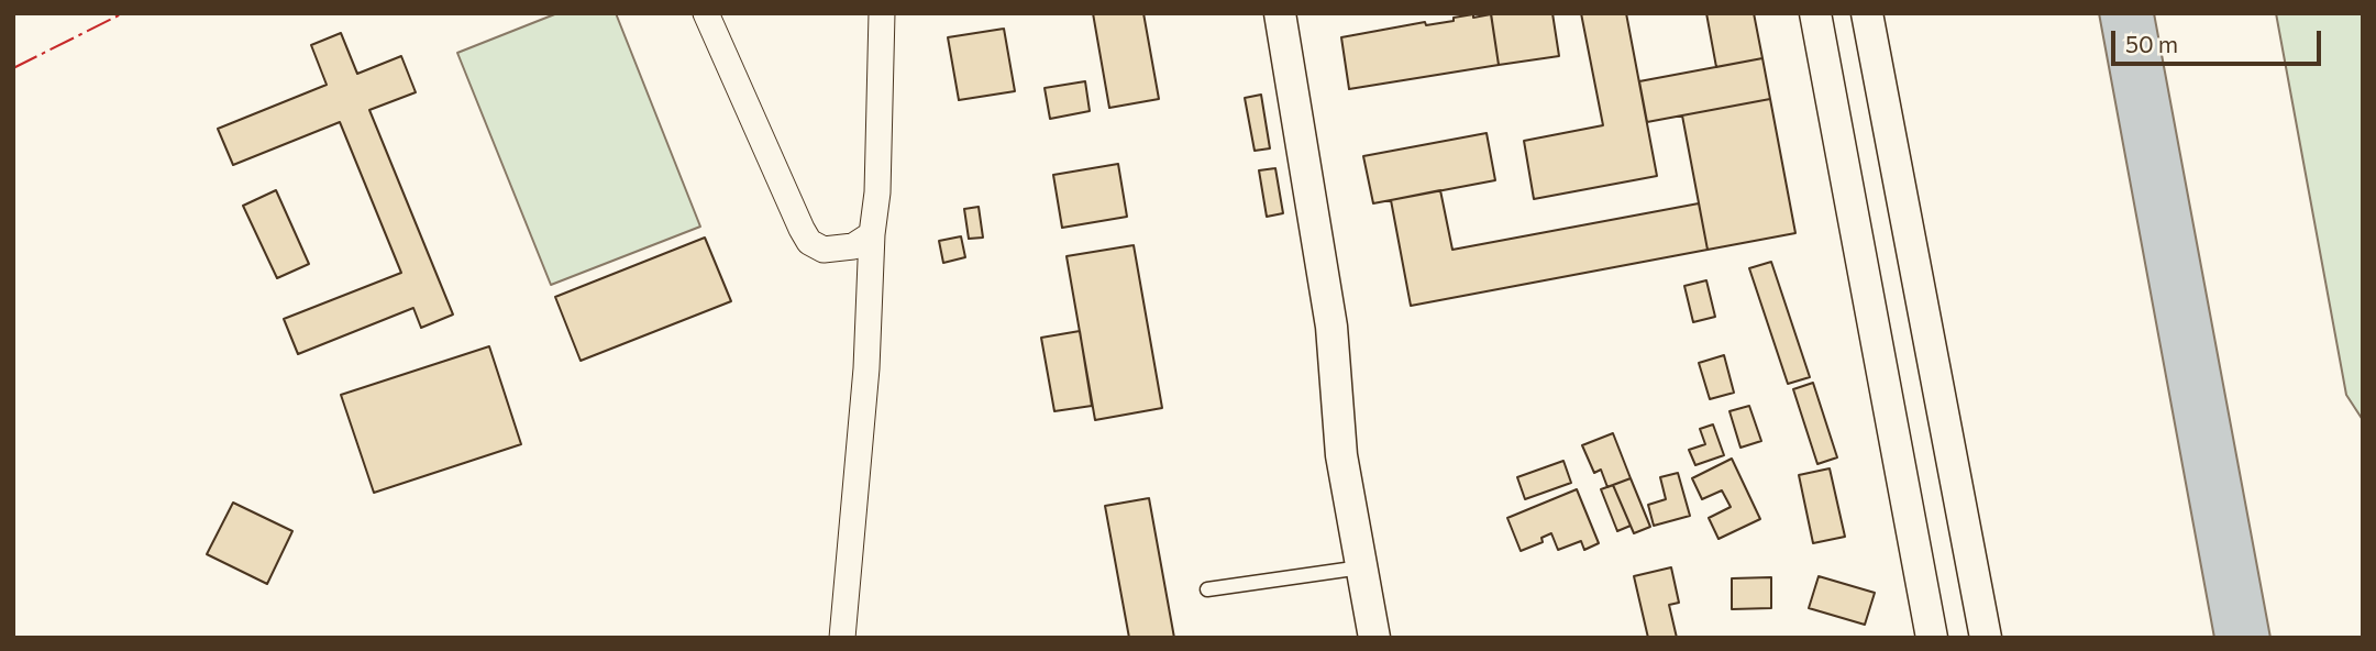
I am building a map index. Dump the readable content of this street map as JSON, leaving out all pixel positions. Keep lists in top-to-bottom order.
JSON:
{
  "scale_bar": "50 m"
}
